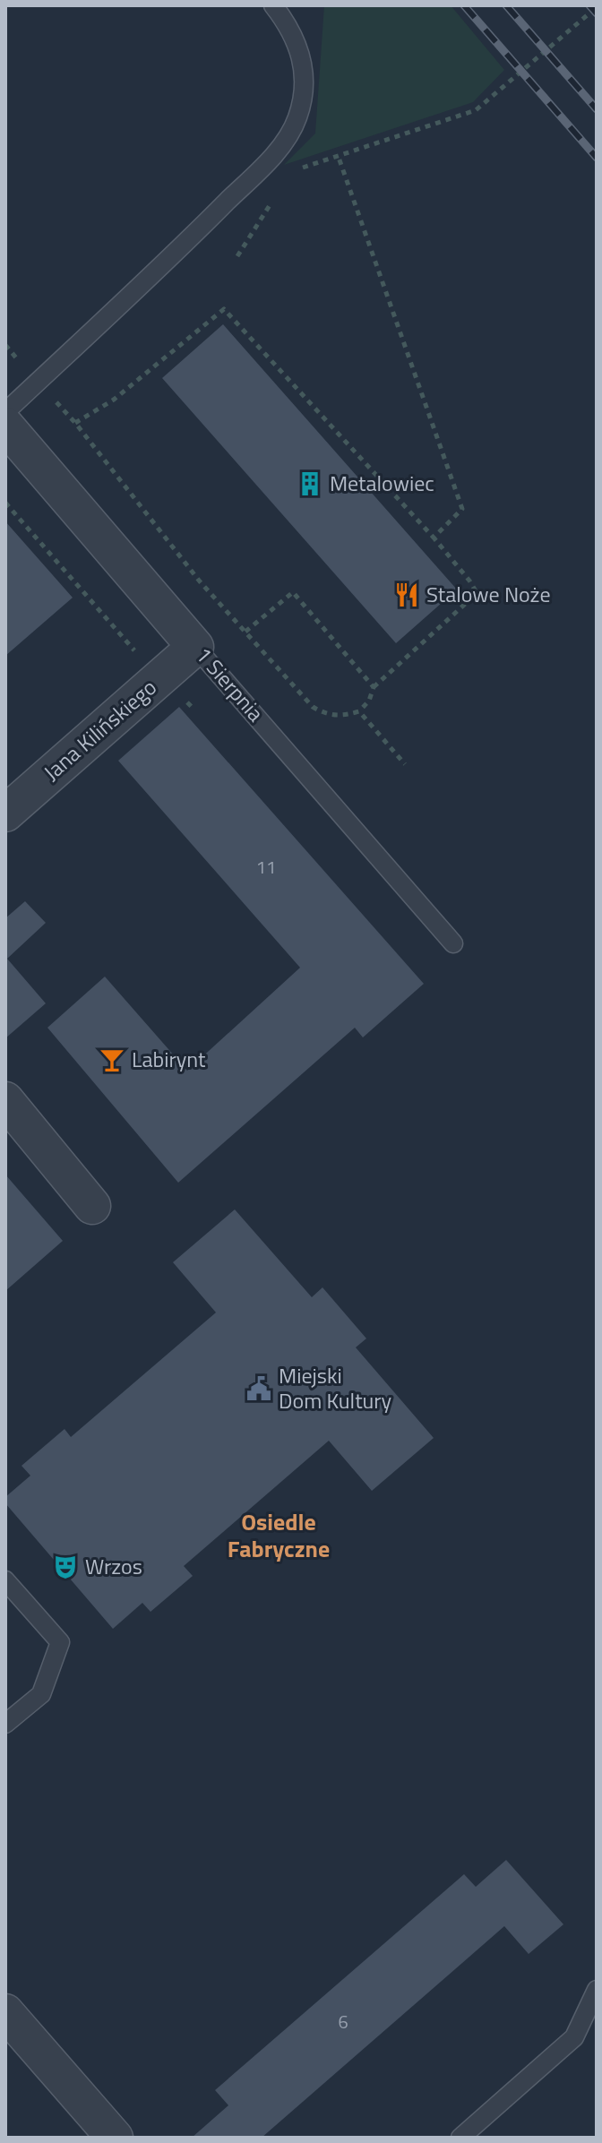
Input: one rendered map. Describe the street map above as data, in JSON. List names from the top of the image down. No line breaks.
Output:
{"streets":{"street":["1 Sierpnia","Jana Kilińskiego"]},"crossings":[["1 Sierpnia","Jana Kilińskiego"]],"districts":["Osiedle Fabryczne"],"places":{"building":["Metalowiec"],"restaurant":["Stalowe Noże"],"bar":["Labirynt"],"public building":["Miejski Dom Kultury"],"theatre":["Wrzos"]},"house_numbers":["11","6"]}
